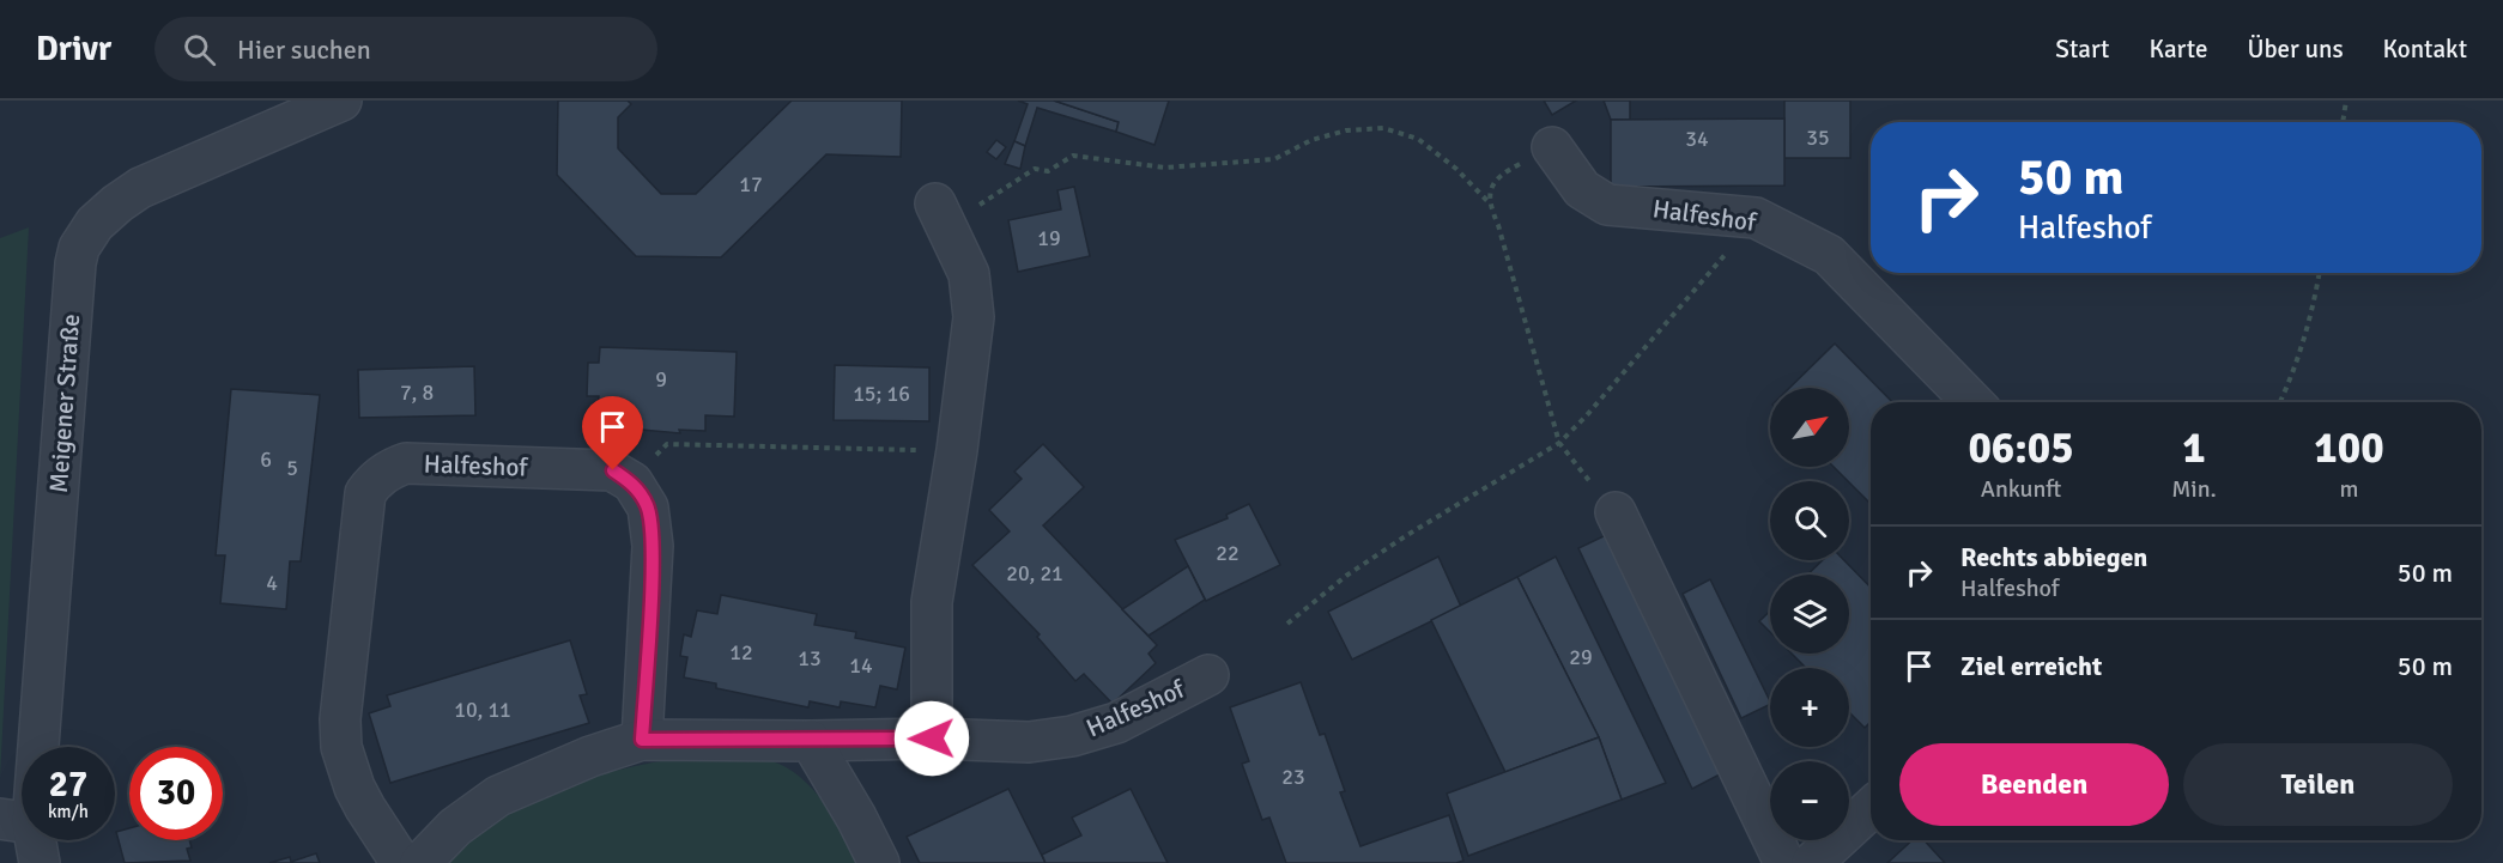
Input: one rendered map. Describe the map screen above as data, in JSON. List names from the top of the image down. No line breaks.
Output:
{"streets":{"street":["Halfeshof","Meigener Straße"]},"house_numbers":["35","34","17","19","9","7, 8","15; 16","6","5","22","20, 21","4","12","29","13","14","10, 11","23"],"north":"top right","page":{"header":"Drivr","search":"Hier suchen","nav":["Start","Karte","Über uns","Kontakt"],"turn":["50 m","Halfeshof"],"map_buttons":["+","−"],"eta":["06:05","Ankunft","1","Min.","100","m"],"list":[{"name":"Rechts abbiegen","note":"Halfeshof","value":"50 m"},{"name":"Ziel erreicht","value":"50 m"}],"buttons":["Beenden","Teilen"],"speed":"27 km/h","limit":"30"}}
